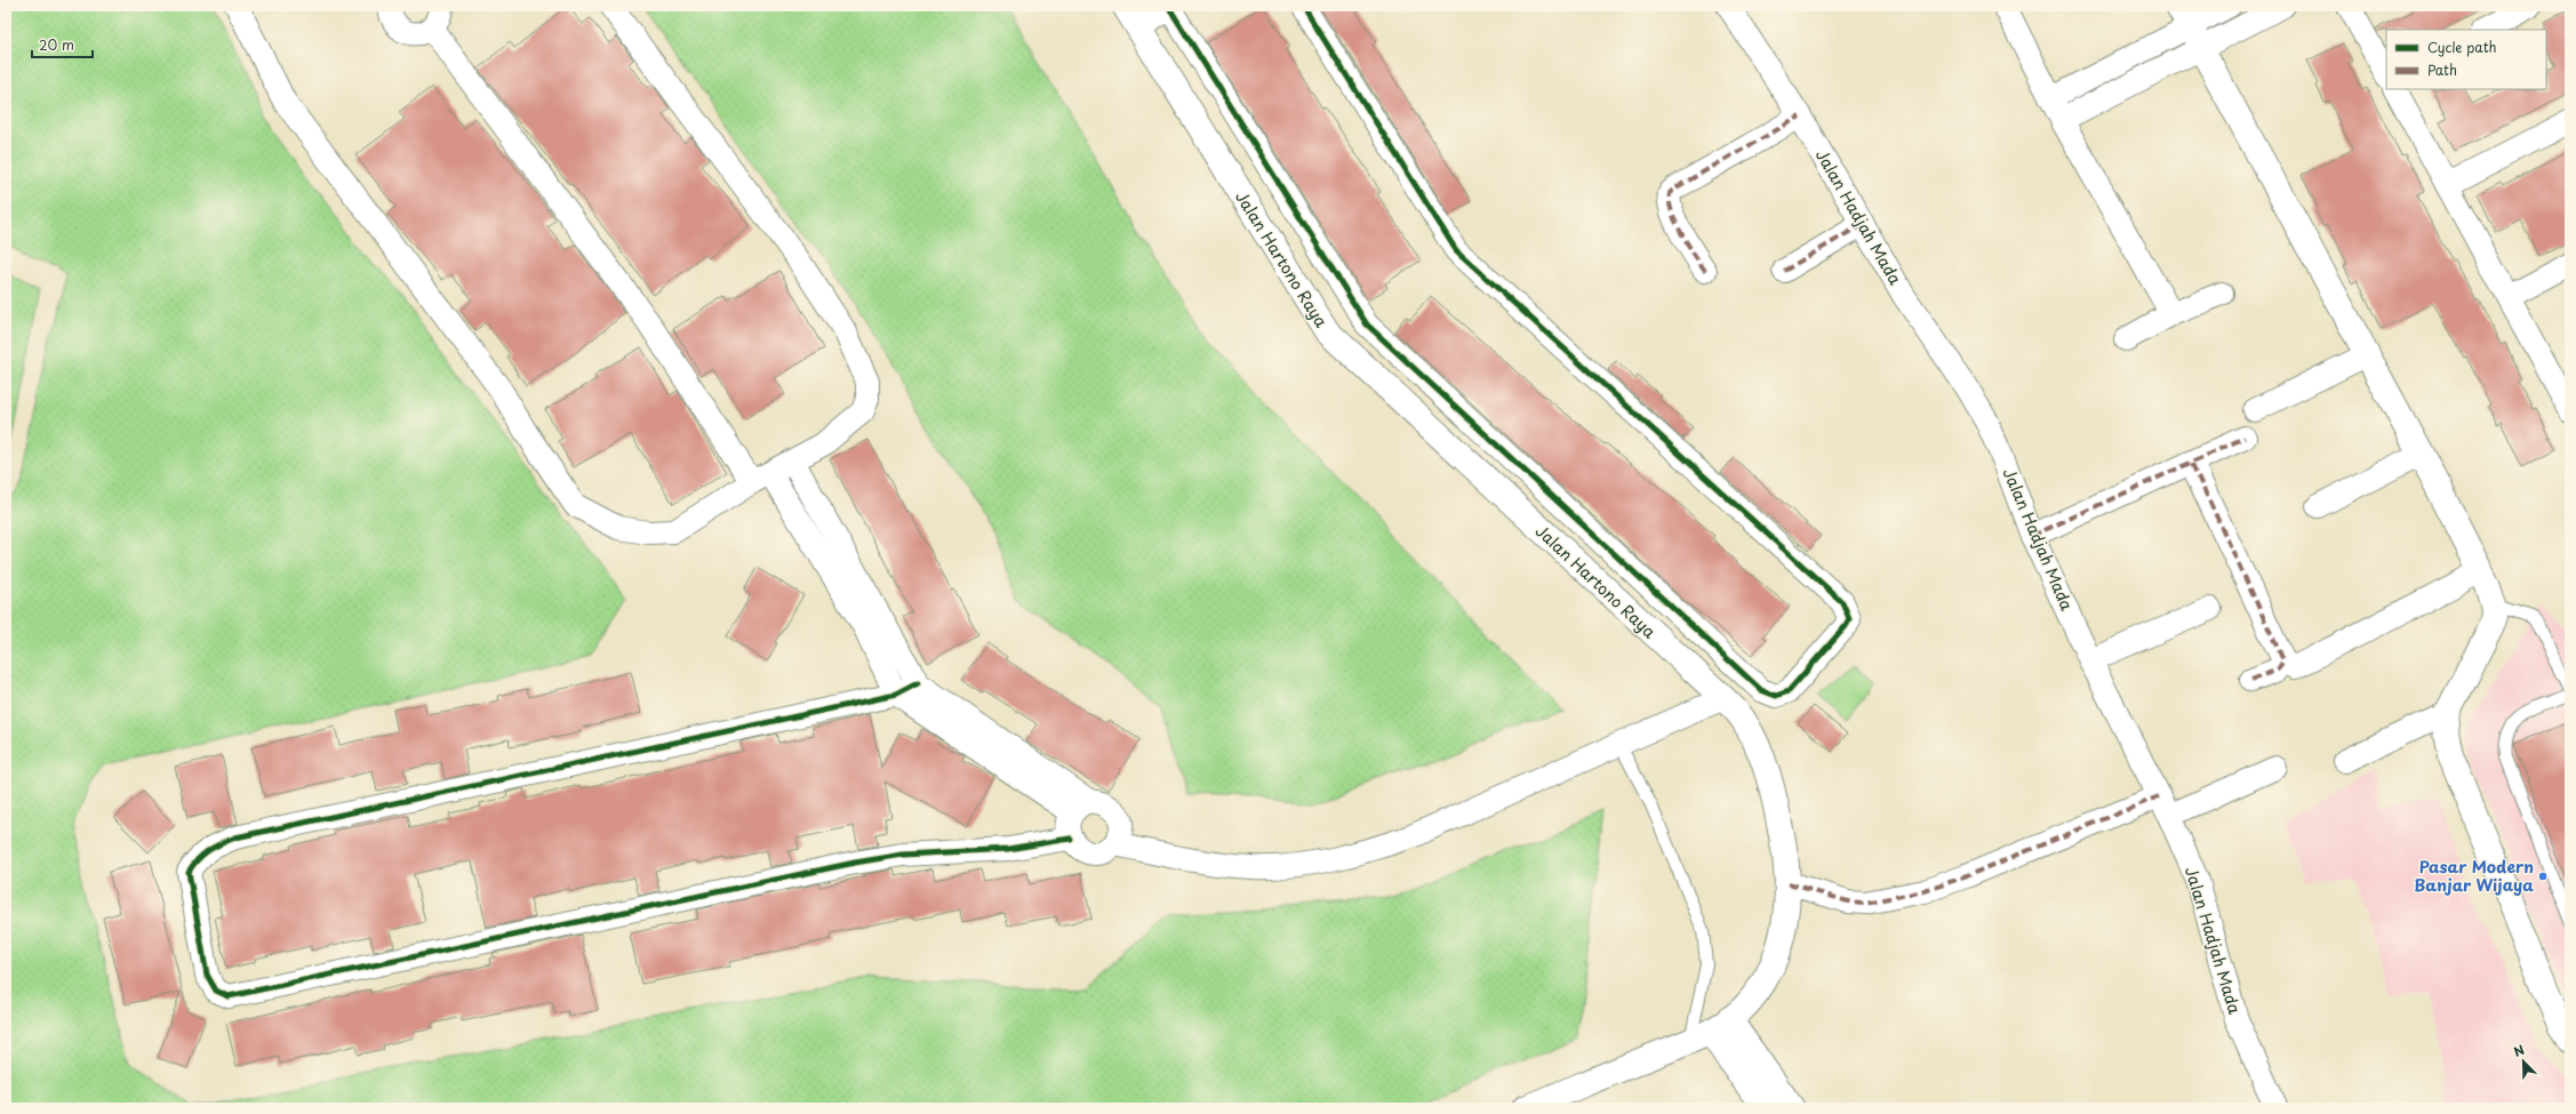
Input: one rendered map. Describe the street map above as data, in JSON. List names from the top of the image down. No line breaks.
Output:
{"streets":{"street":["Jalan Hadjah Mada","Jalan Hartono Raya"]},"places":["Pasar Modern Banjar Wijaya"],"legend":["Cycle path","Path"],"scale_bar":"20 m","north":"top left"}
